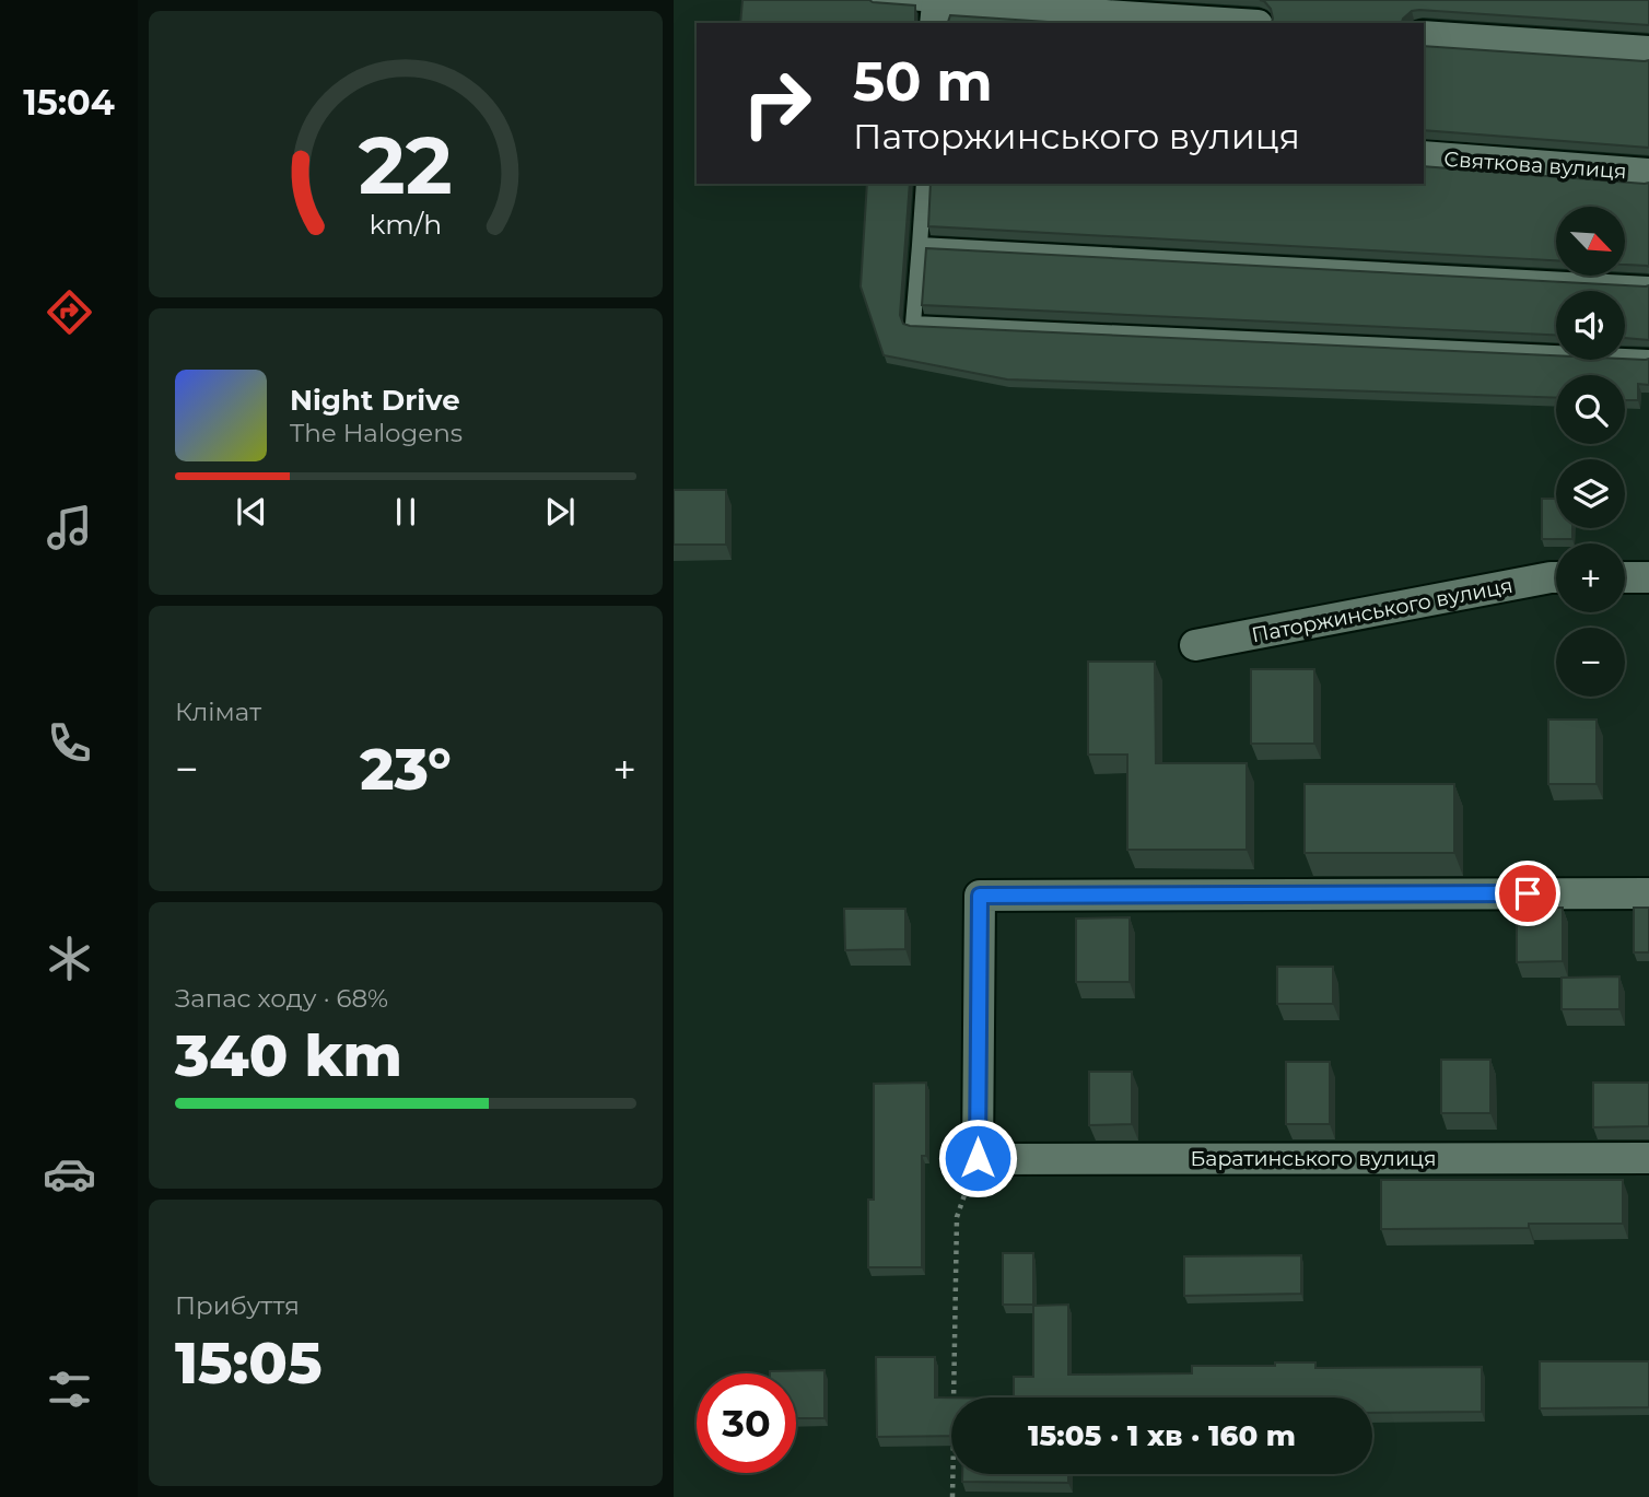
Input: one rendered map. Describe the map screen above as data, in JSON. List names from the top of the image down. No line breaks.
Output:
{"streets":{"street":["Святкова вулиця","Паторжинського вулиця","Баратинського вулиця"]},"north":"bottom right","page":{"tabs":"15:04","turn":["50 m","Паторжинського вулиця"],"map_buttons":["+","−"],"song":["Night Drive","The Halogens"],"tile":["Клімат",["Запас ходу · 68%","340 km"],["Прибуття","15:05"]],"heat":["−","23°","+"],"limit":"30","trip":"15:05 · 1 хв · 160 m","gauge":["22","km/h"]}}
